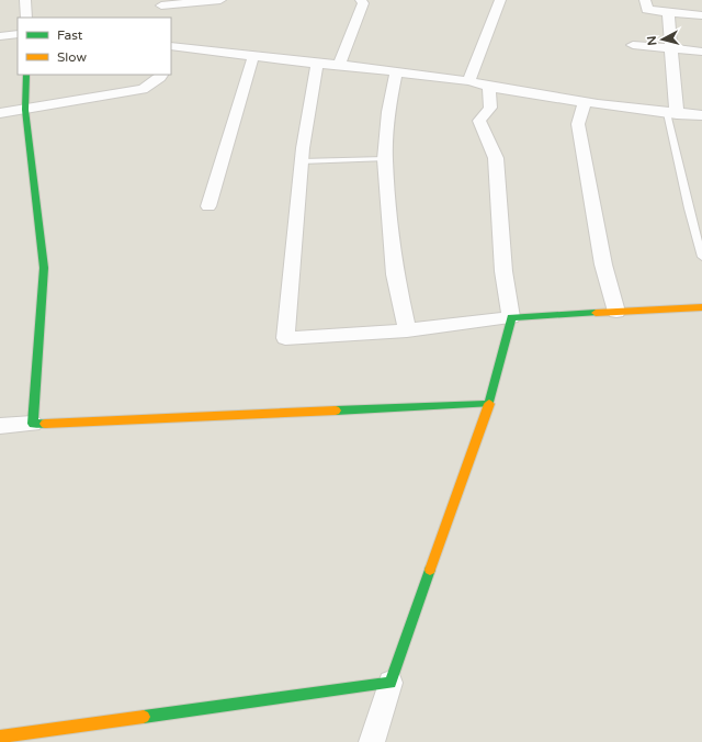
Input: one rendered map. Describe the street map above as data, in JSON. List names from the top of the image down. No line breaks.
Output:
{"legend":["Fast","Slow"],"north":"left"}
